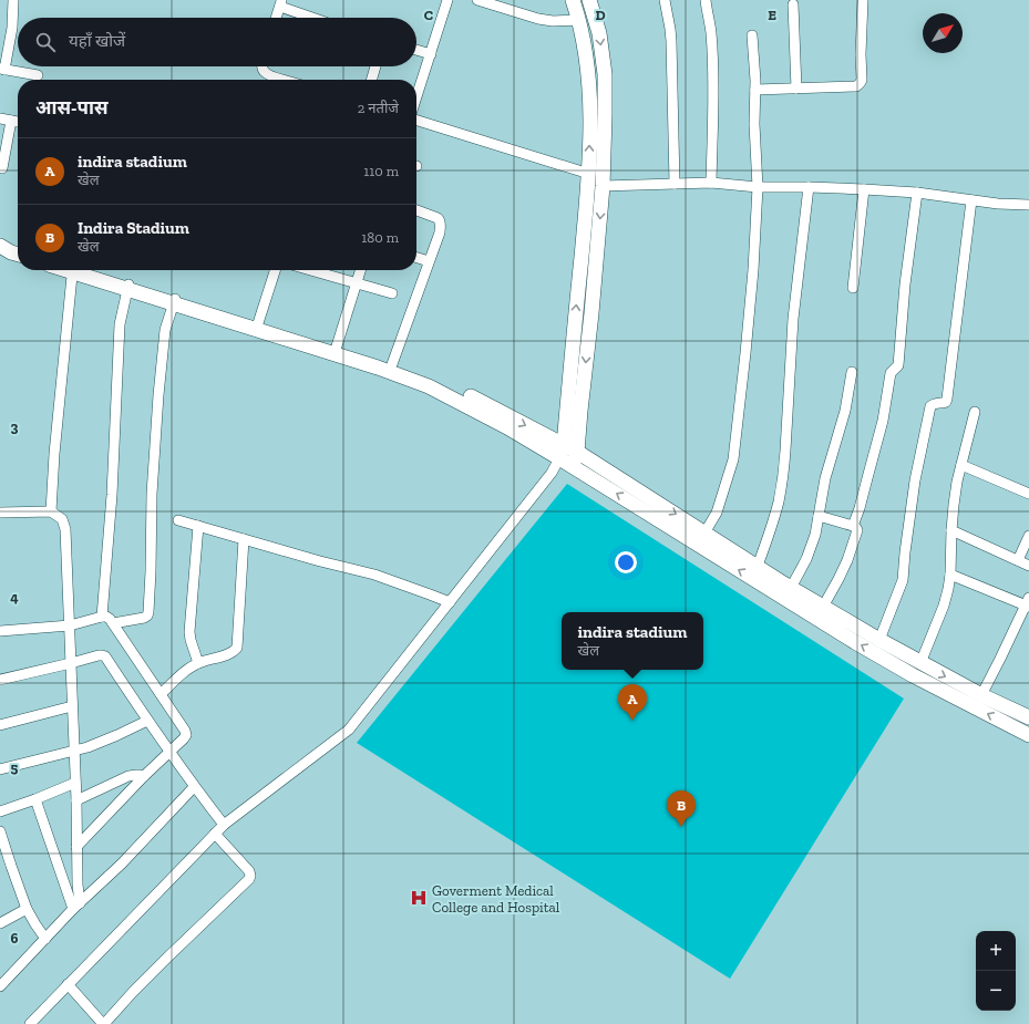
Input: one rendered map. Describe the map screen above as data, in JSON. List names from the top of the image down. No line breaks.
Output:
{"places":{"hospital":["Goverment Medical College and Hospital"]},"north":"top right","page":{"search":"यहाँ खोजें","heading":["आस-पास","2 नतीजे"],"list":[{"mark":"A","name":"indira stadium","note":"खेल","value":"110 m"},{"mark":"B","name":"Indira Stadium","note":"खेल","value":"180 m"}],"popup":["indira stadium","खेल"],"pins":["A","B"],"map_buttons":["+","−"]},"grid":{"columns":["C","D","E"],"rows":["3","4","5","6"]}}
